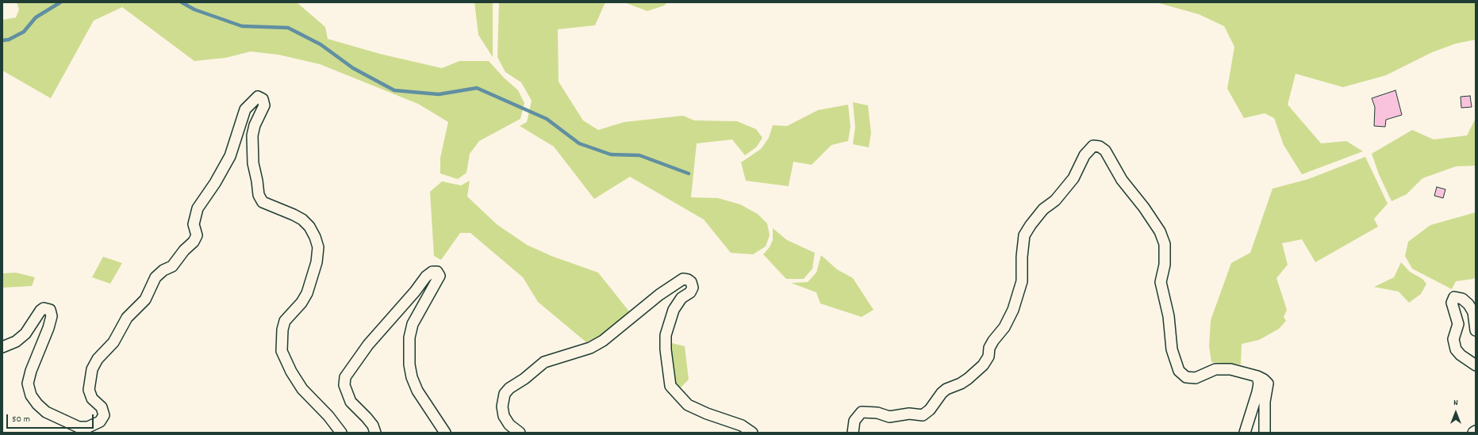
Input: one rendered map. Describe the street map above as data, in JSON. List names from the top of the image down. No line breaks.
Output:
{"scale_bar":"50 m","north":"top"}
